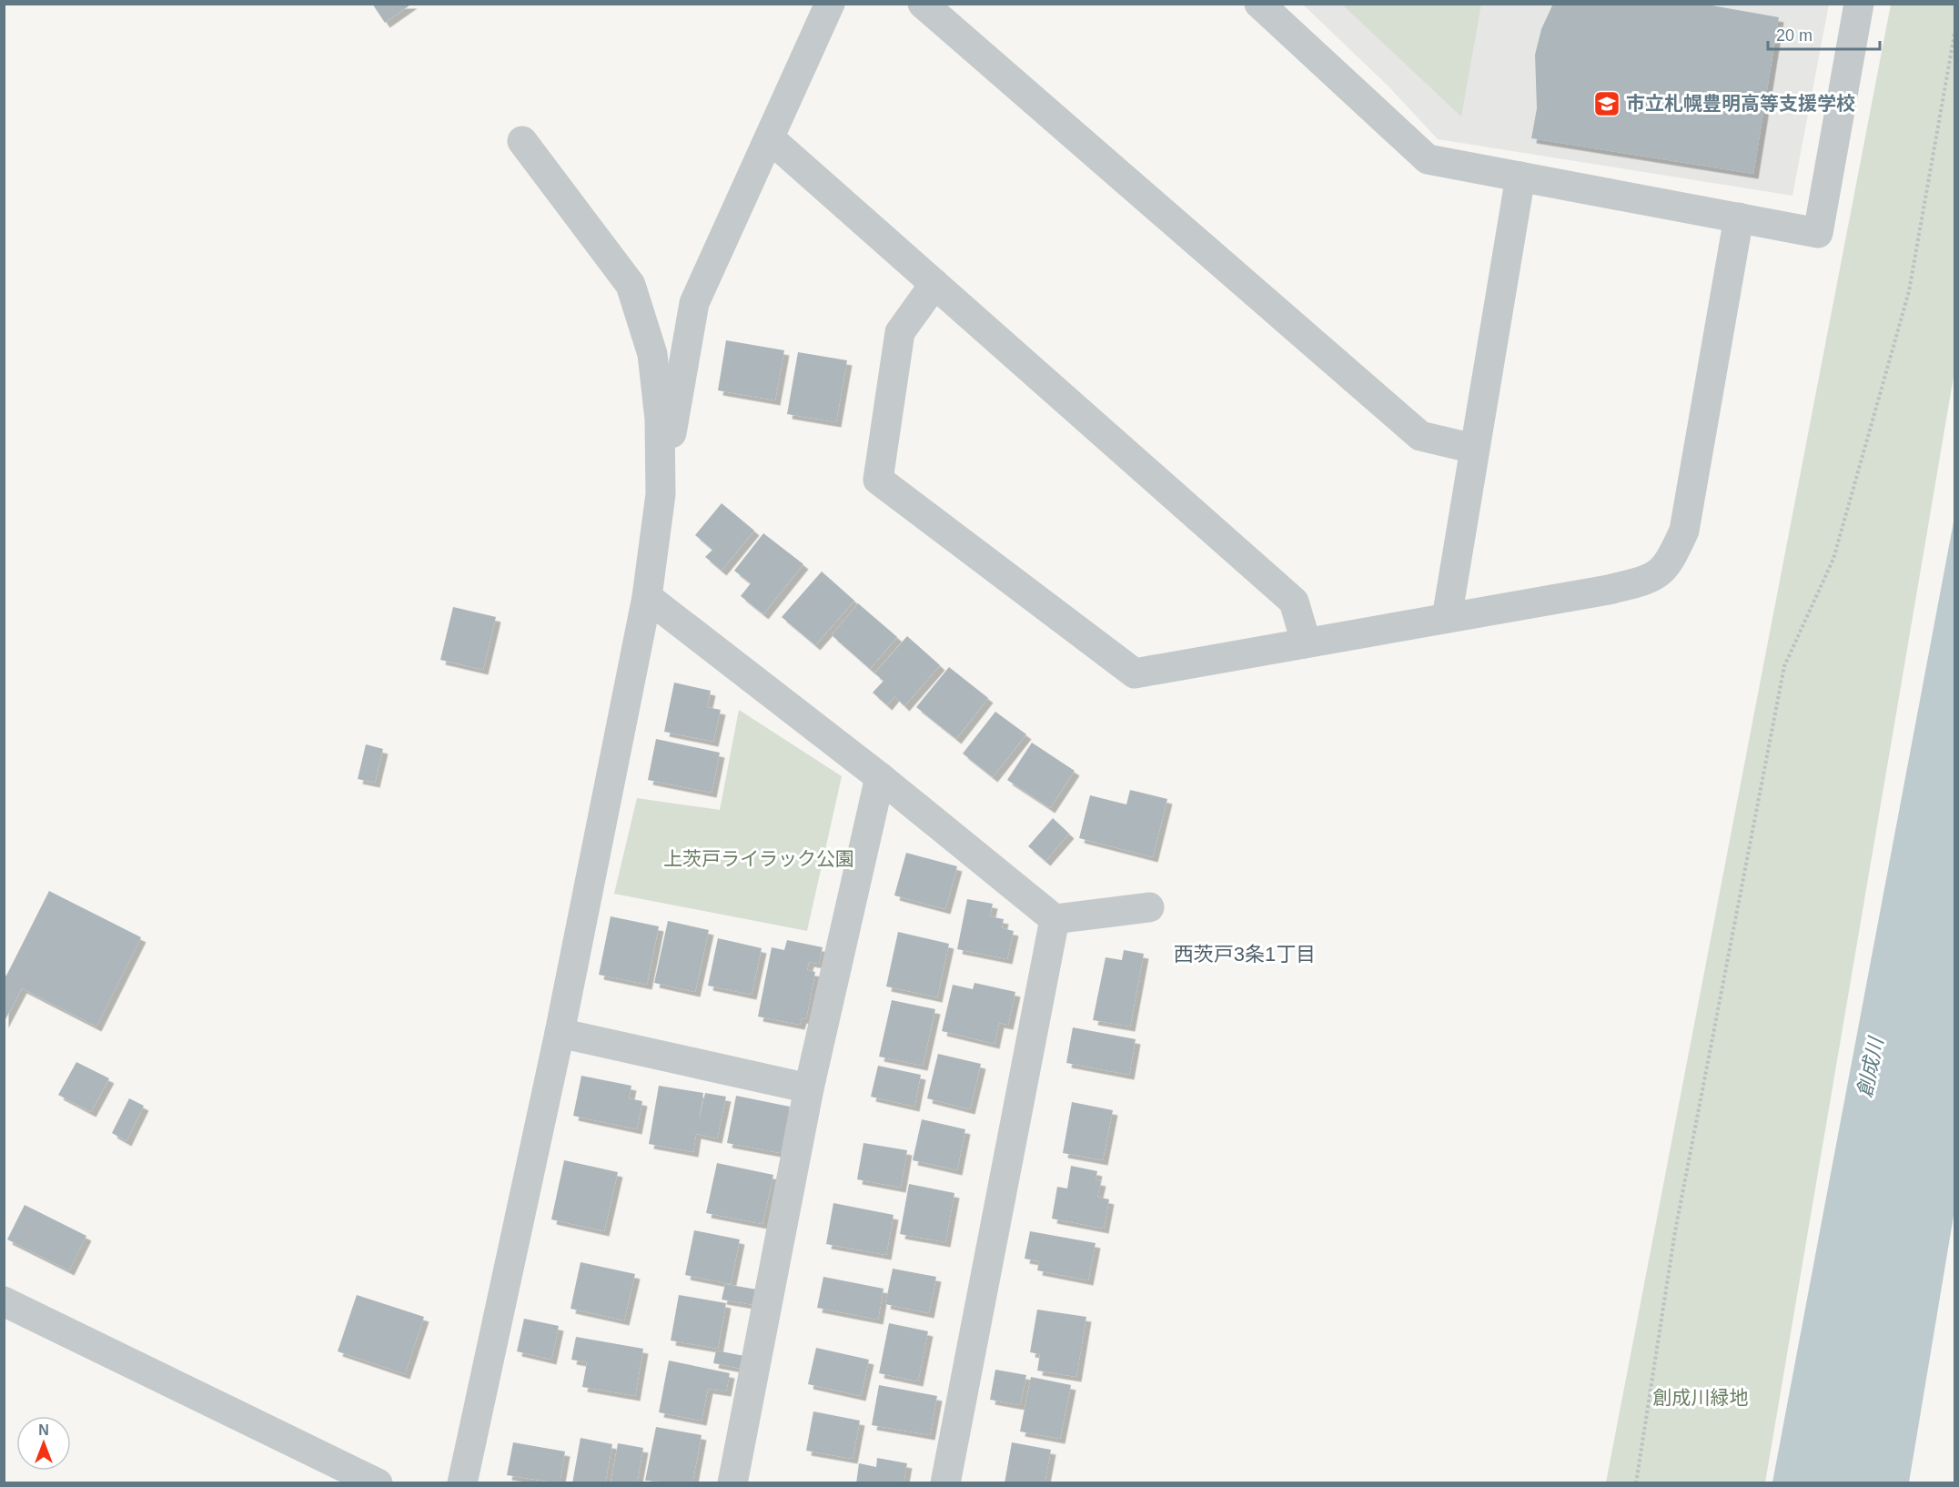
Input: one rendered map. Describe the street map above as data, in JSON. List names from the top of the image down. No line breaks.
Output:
{"districts":["西茨戸3条1丁目"],"water":["創成川"],"parks":["上茨戸ライラック公園","創成川緑地"],"places":{"school or university":["市立札幌豊明高等支援学校"]},"scale_bar":"20 m","north":"top"}
